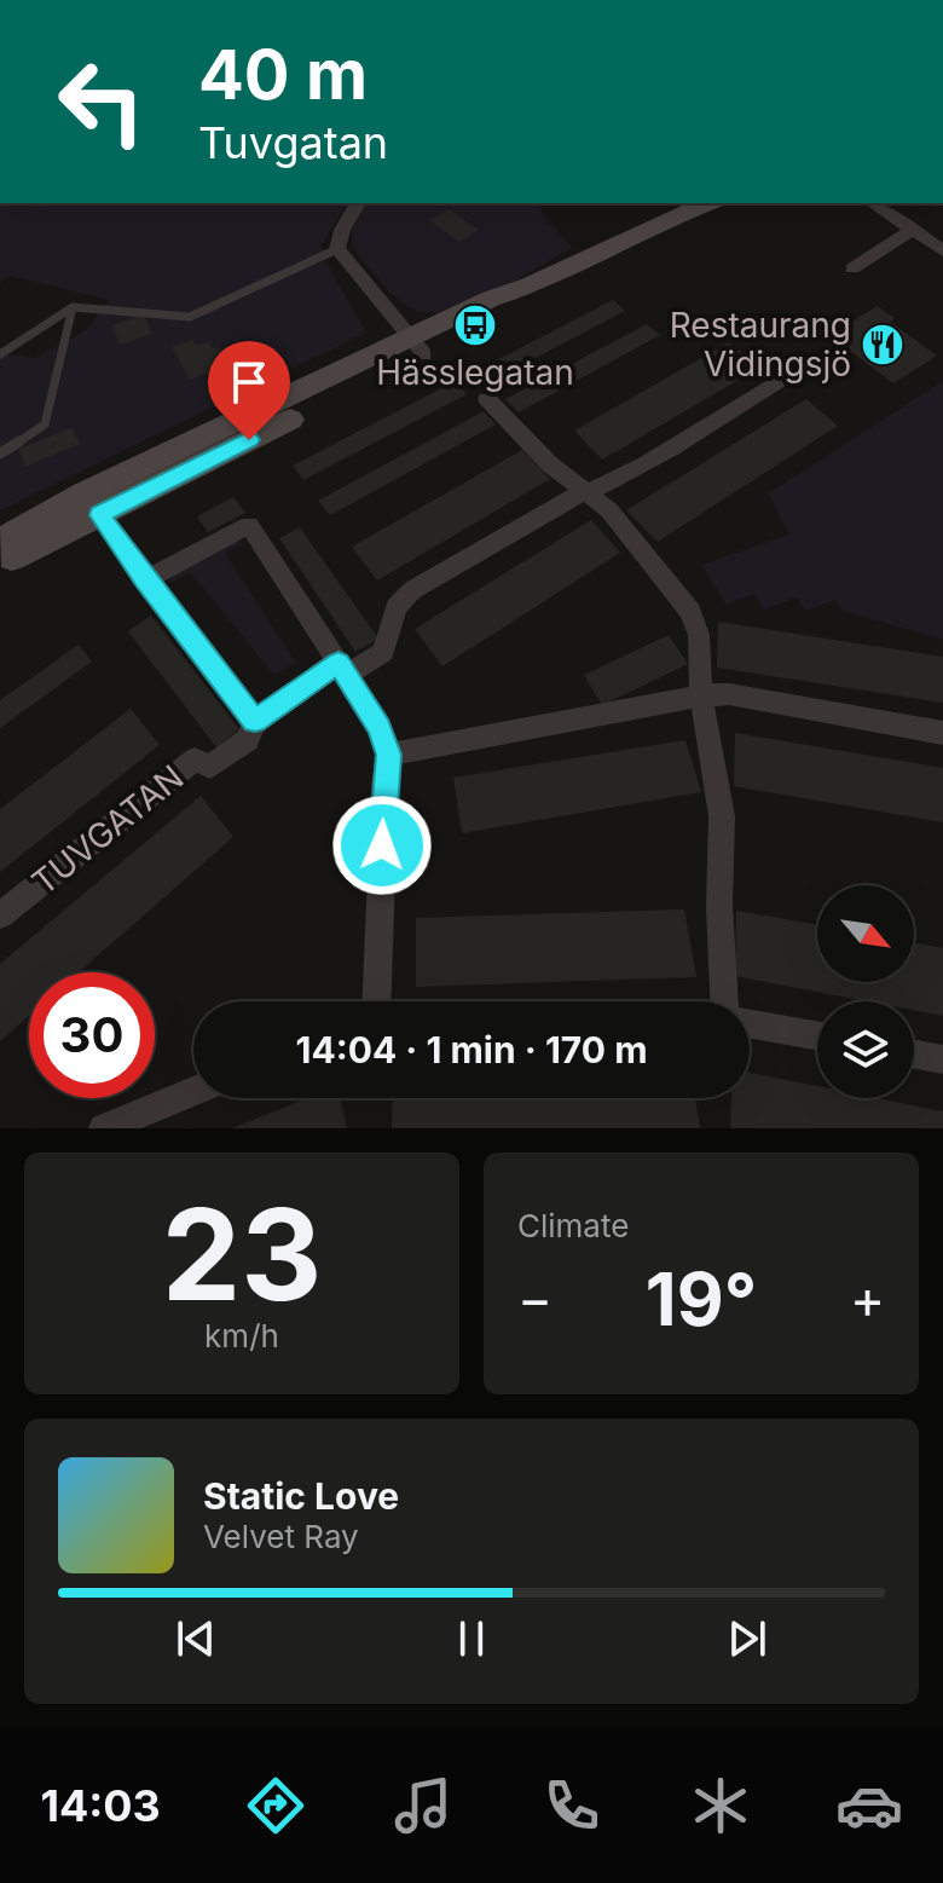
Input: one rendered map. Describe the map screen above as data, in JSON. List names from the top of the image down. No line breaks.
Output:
{"streets":{"street":["TUVGATAN"]},"places":{"bus stop":["Hässlegatan"],"restaurant":["Restaurang Vidingsjö"]},"north":"bottom right","page":{"turn":["40 m","Tuvgatan"],"limit":"30","trip":"14:04 · 1 min · 170 m","tile":[["23","km/h"],"Climate"],"heat":["−","19°","+"],"song":["Static Love","Velvet Ray"],"tabs":"14:03"}}
